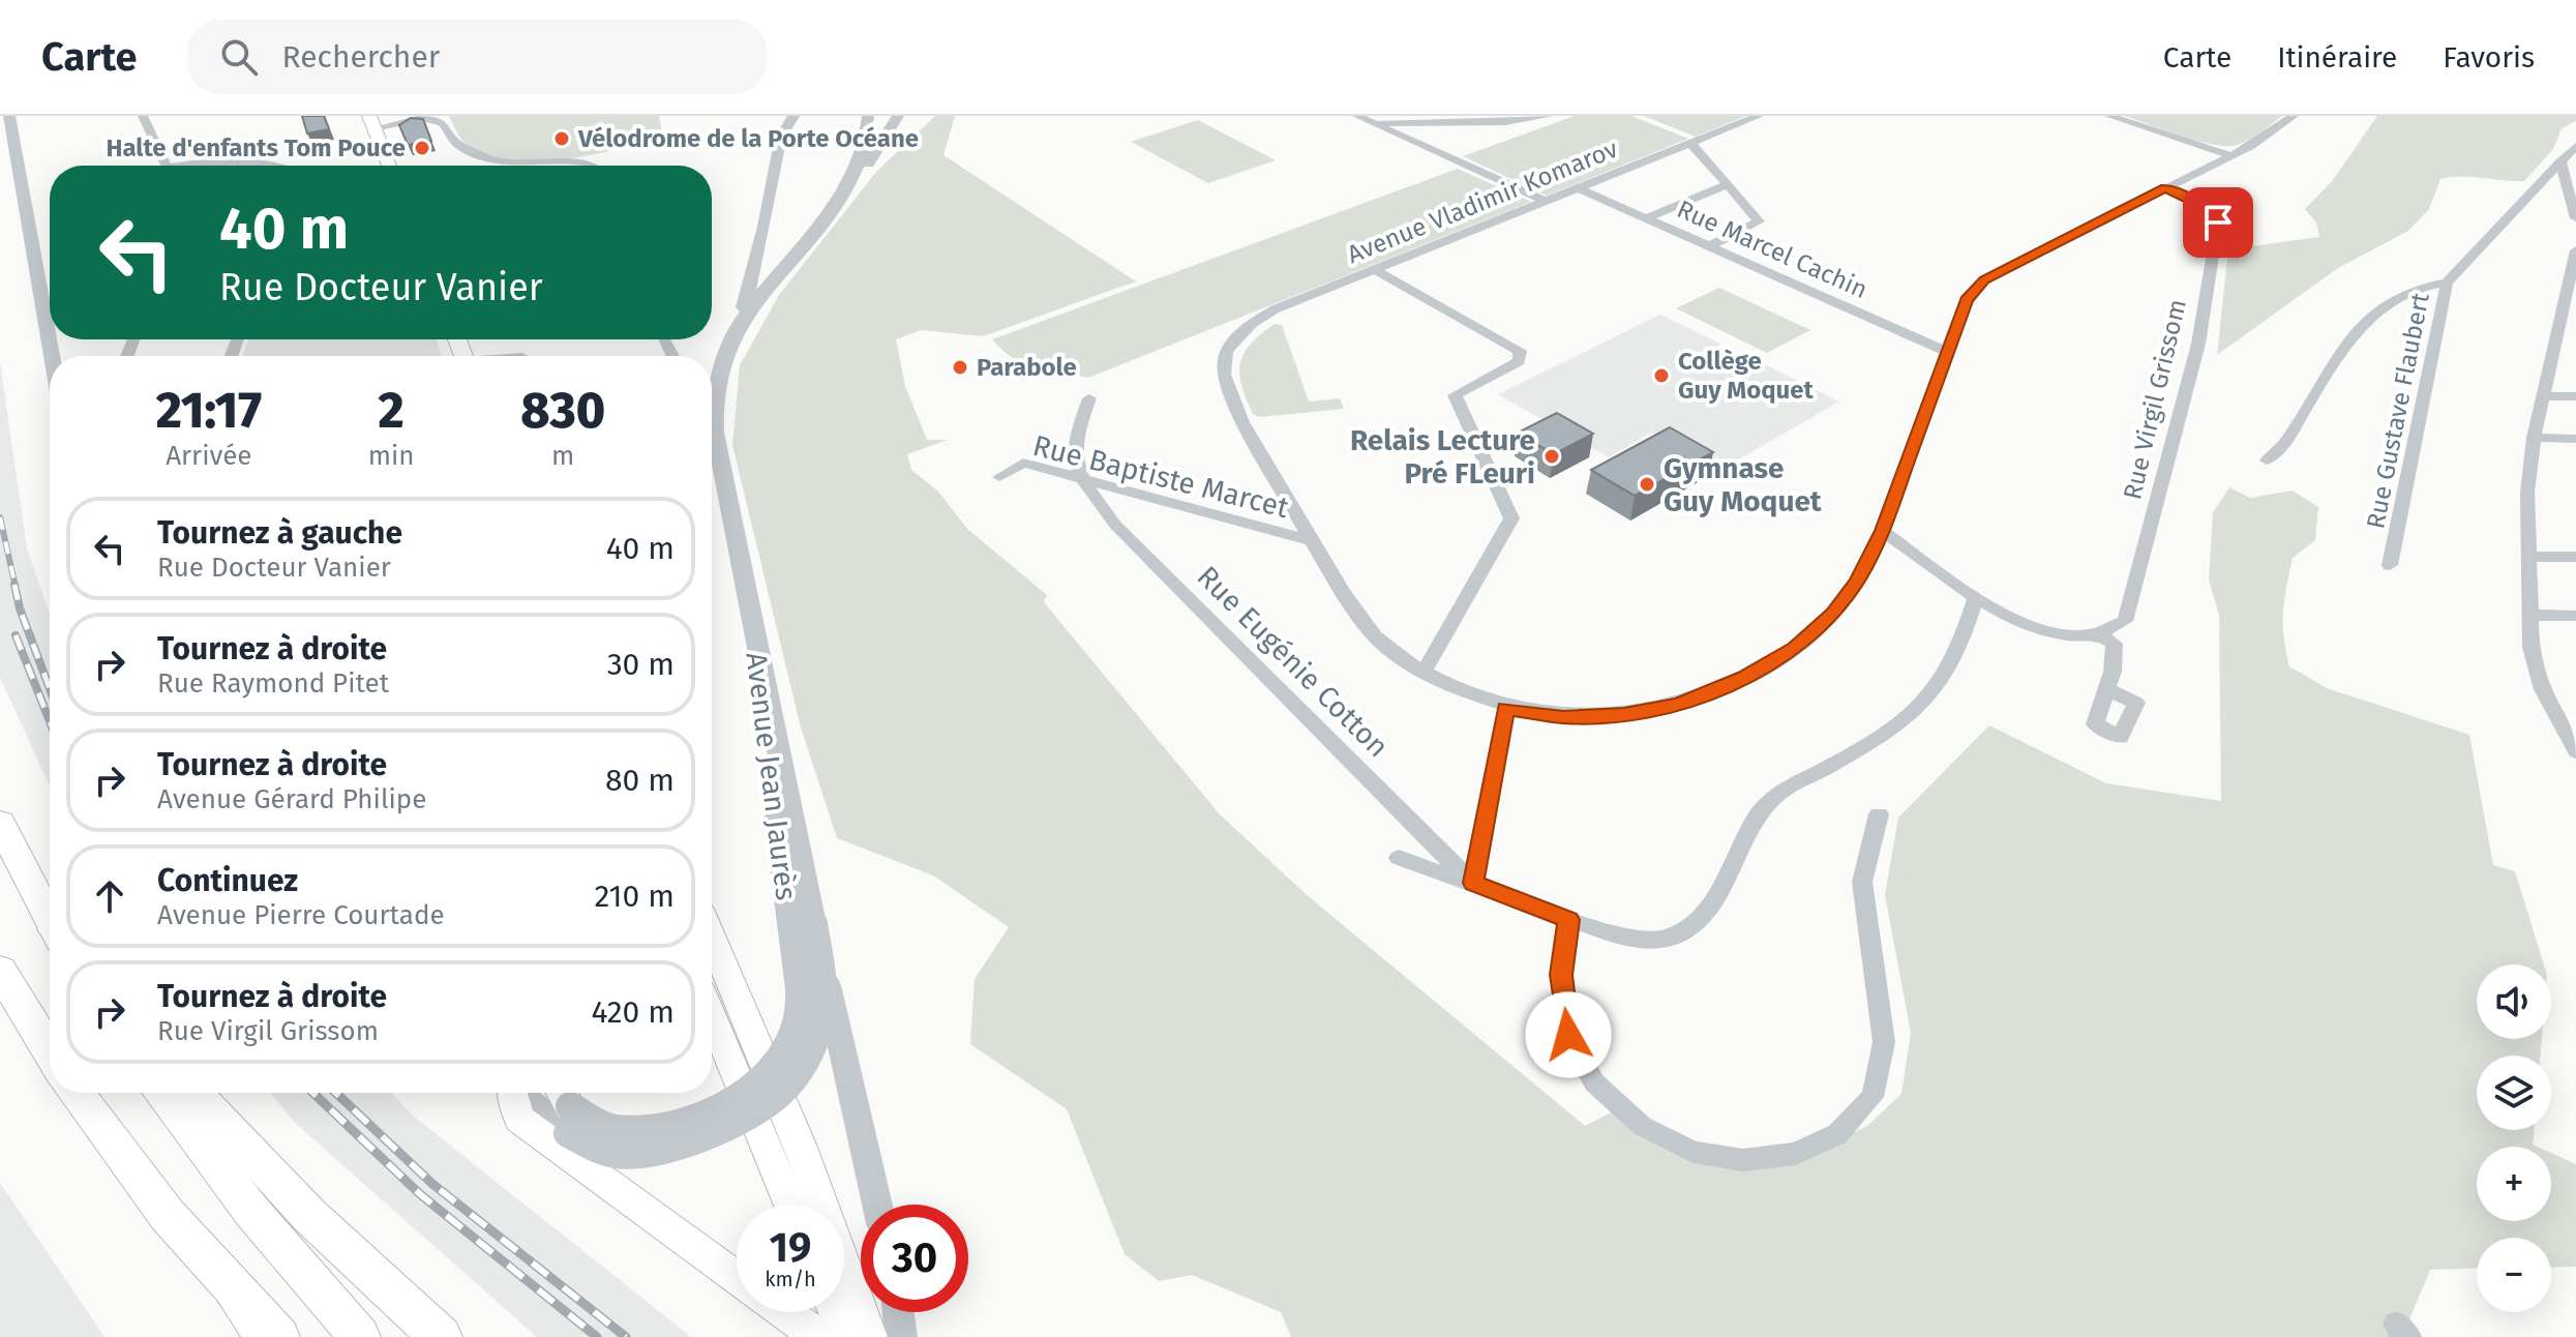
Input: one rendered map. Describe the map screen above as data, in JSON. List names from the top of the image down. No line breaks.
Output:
{"streets":{"street":["Avenue Vladimir Komarov","Rue Marcel Cachin","Rue Virgil Grissom","Rue Gustave Flaubert","Rue Baptiste Marcet","Rue Eugénie Cotton","Avenue Jean Jaurès"]},"crossings":[["Avenue Vladimir Komarov","Rue Marcel Cachin"],["Avenue Vladimir Komarov","Rue Baptiste Marcet"],["Rue Baptiste Marcet","Rue Eugénie Cotton"]],"places":["Vélodrome de la Porte Océane","Halte d'enfants Tom Pouce","Parabole","Collège Guy Moquet","Relais Lecture Pré FLeuri","Gymnase Guy Moquet"],"page":{"header":"Carte","search":"Rechercher","nav":["Carte","Itinéraire","Favoris"],"turn":["40 m","Rue Docteur Vanier"],"eta":["21:17","Arrivée","2","min","830","m"],"list":[{"name":"Tournez à gauche","note":"Rue Docteur Vanier","value":"40 m"},{"name":"Tournez à droite","note":"Rue Raymond Pitet","value":"30 m"},{"name":"Tournez à droite","note":"Avenue Gérard Philipe","value":"80 m"},{"name":"Continuez","note":"Avenue Pierre Courtade","value":"210 m"},{"name":"Tournez à droite","note":"Rue Virgil Grissom","value":"420 m"}],"map_buttons":["+","−"],"speed":"19 km/h","limit":"30"}}
